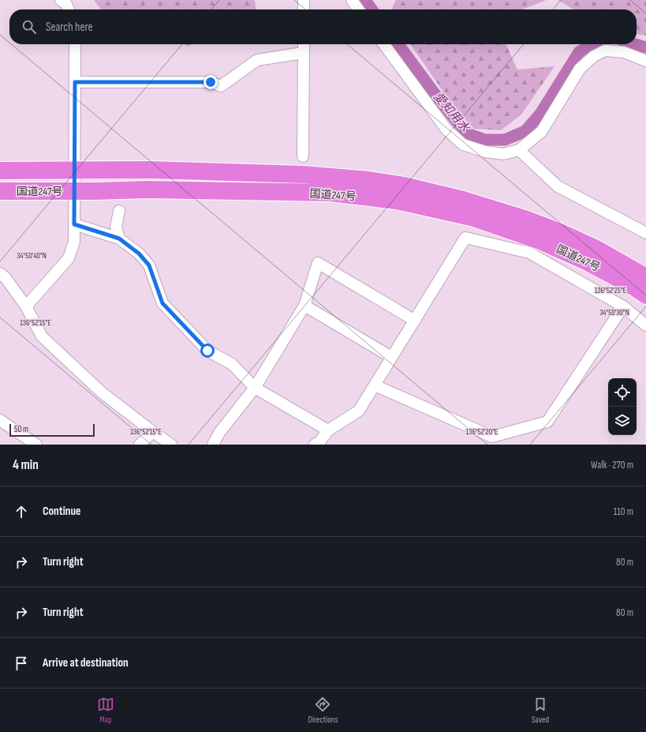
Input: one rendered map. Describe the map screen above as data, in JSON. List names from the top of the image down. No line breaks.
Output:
{"streets":{"highway":["国道247号"]},"water":["愛知用水"],"scale_bar":"50 m","page":{"search":"Search here","scale":"50 m","heading":["4 min","Walk · 270 m"],"list":[["Continue","110 m"],["Turn right","80 m"],["Turn right","80 m"],"Arrive at destination"],"nav":["Map","Directions","Saved"]},"coordinates":["34°50'40\"N","136°52'25\"E","34°50'30\"N","136°52'15\"E","136°52'20\"E"]}
